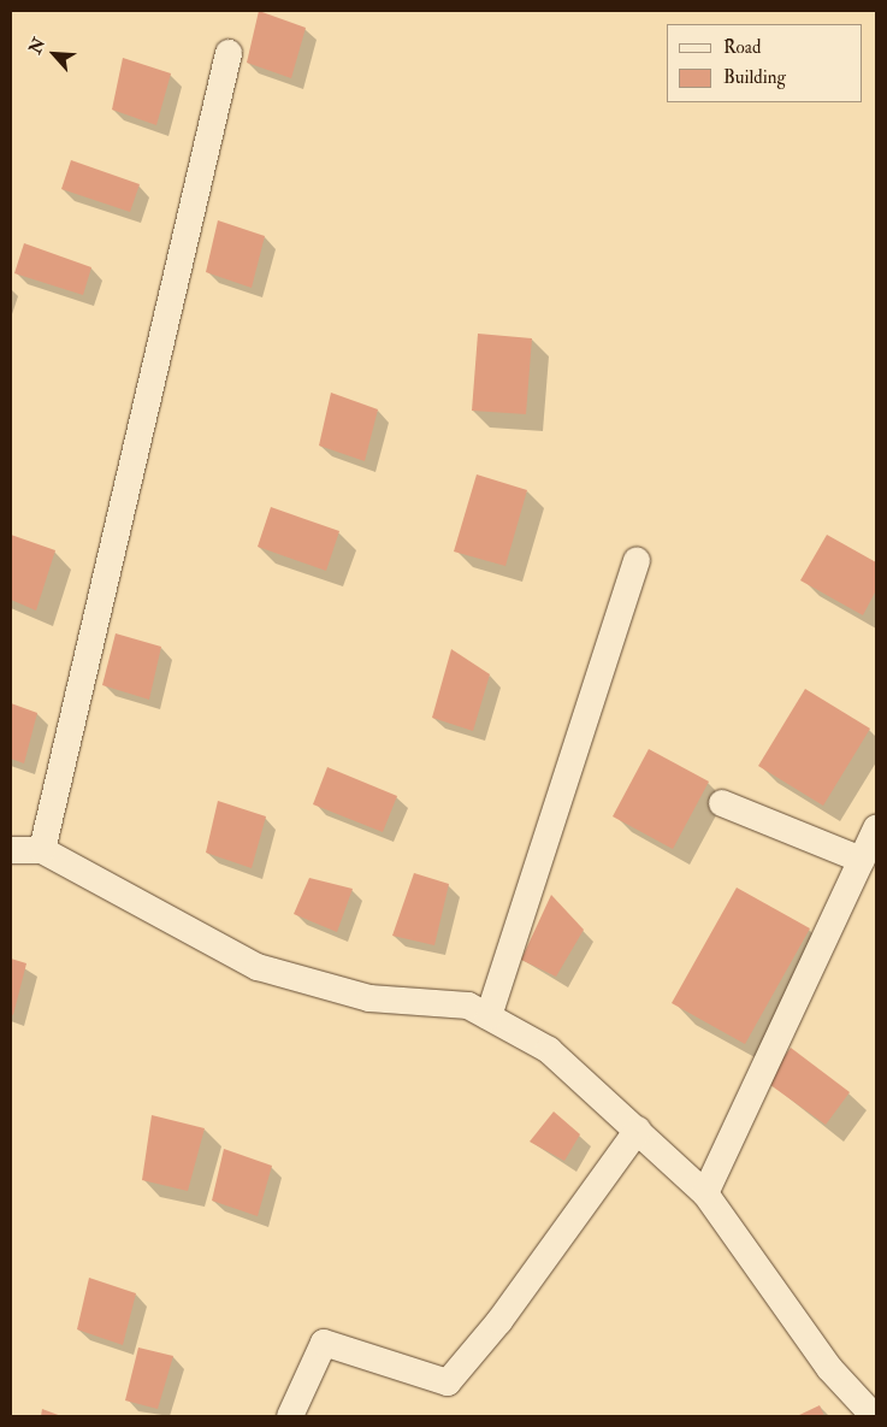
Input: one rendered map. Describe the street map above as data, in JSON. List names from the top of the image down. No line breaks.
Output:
{"legend":["Road","Building"],"north":"top left"}
